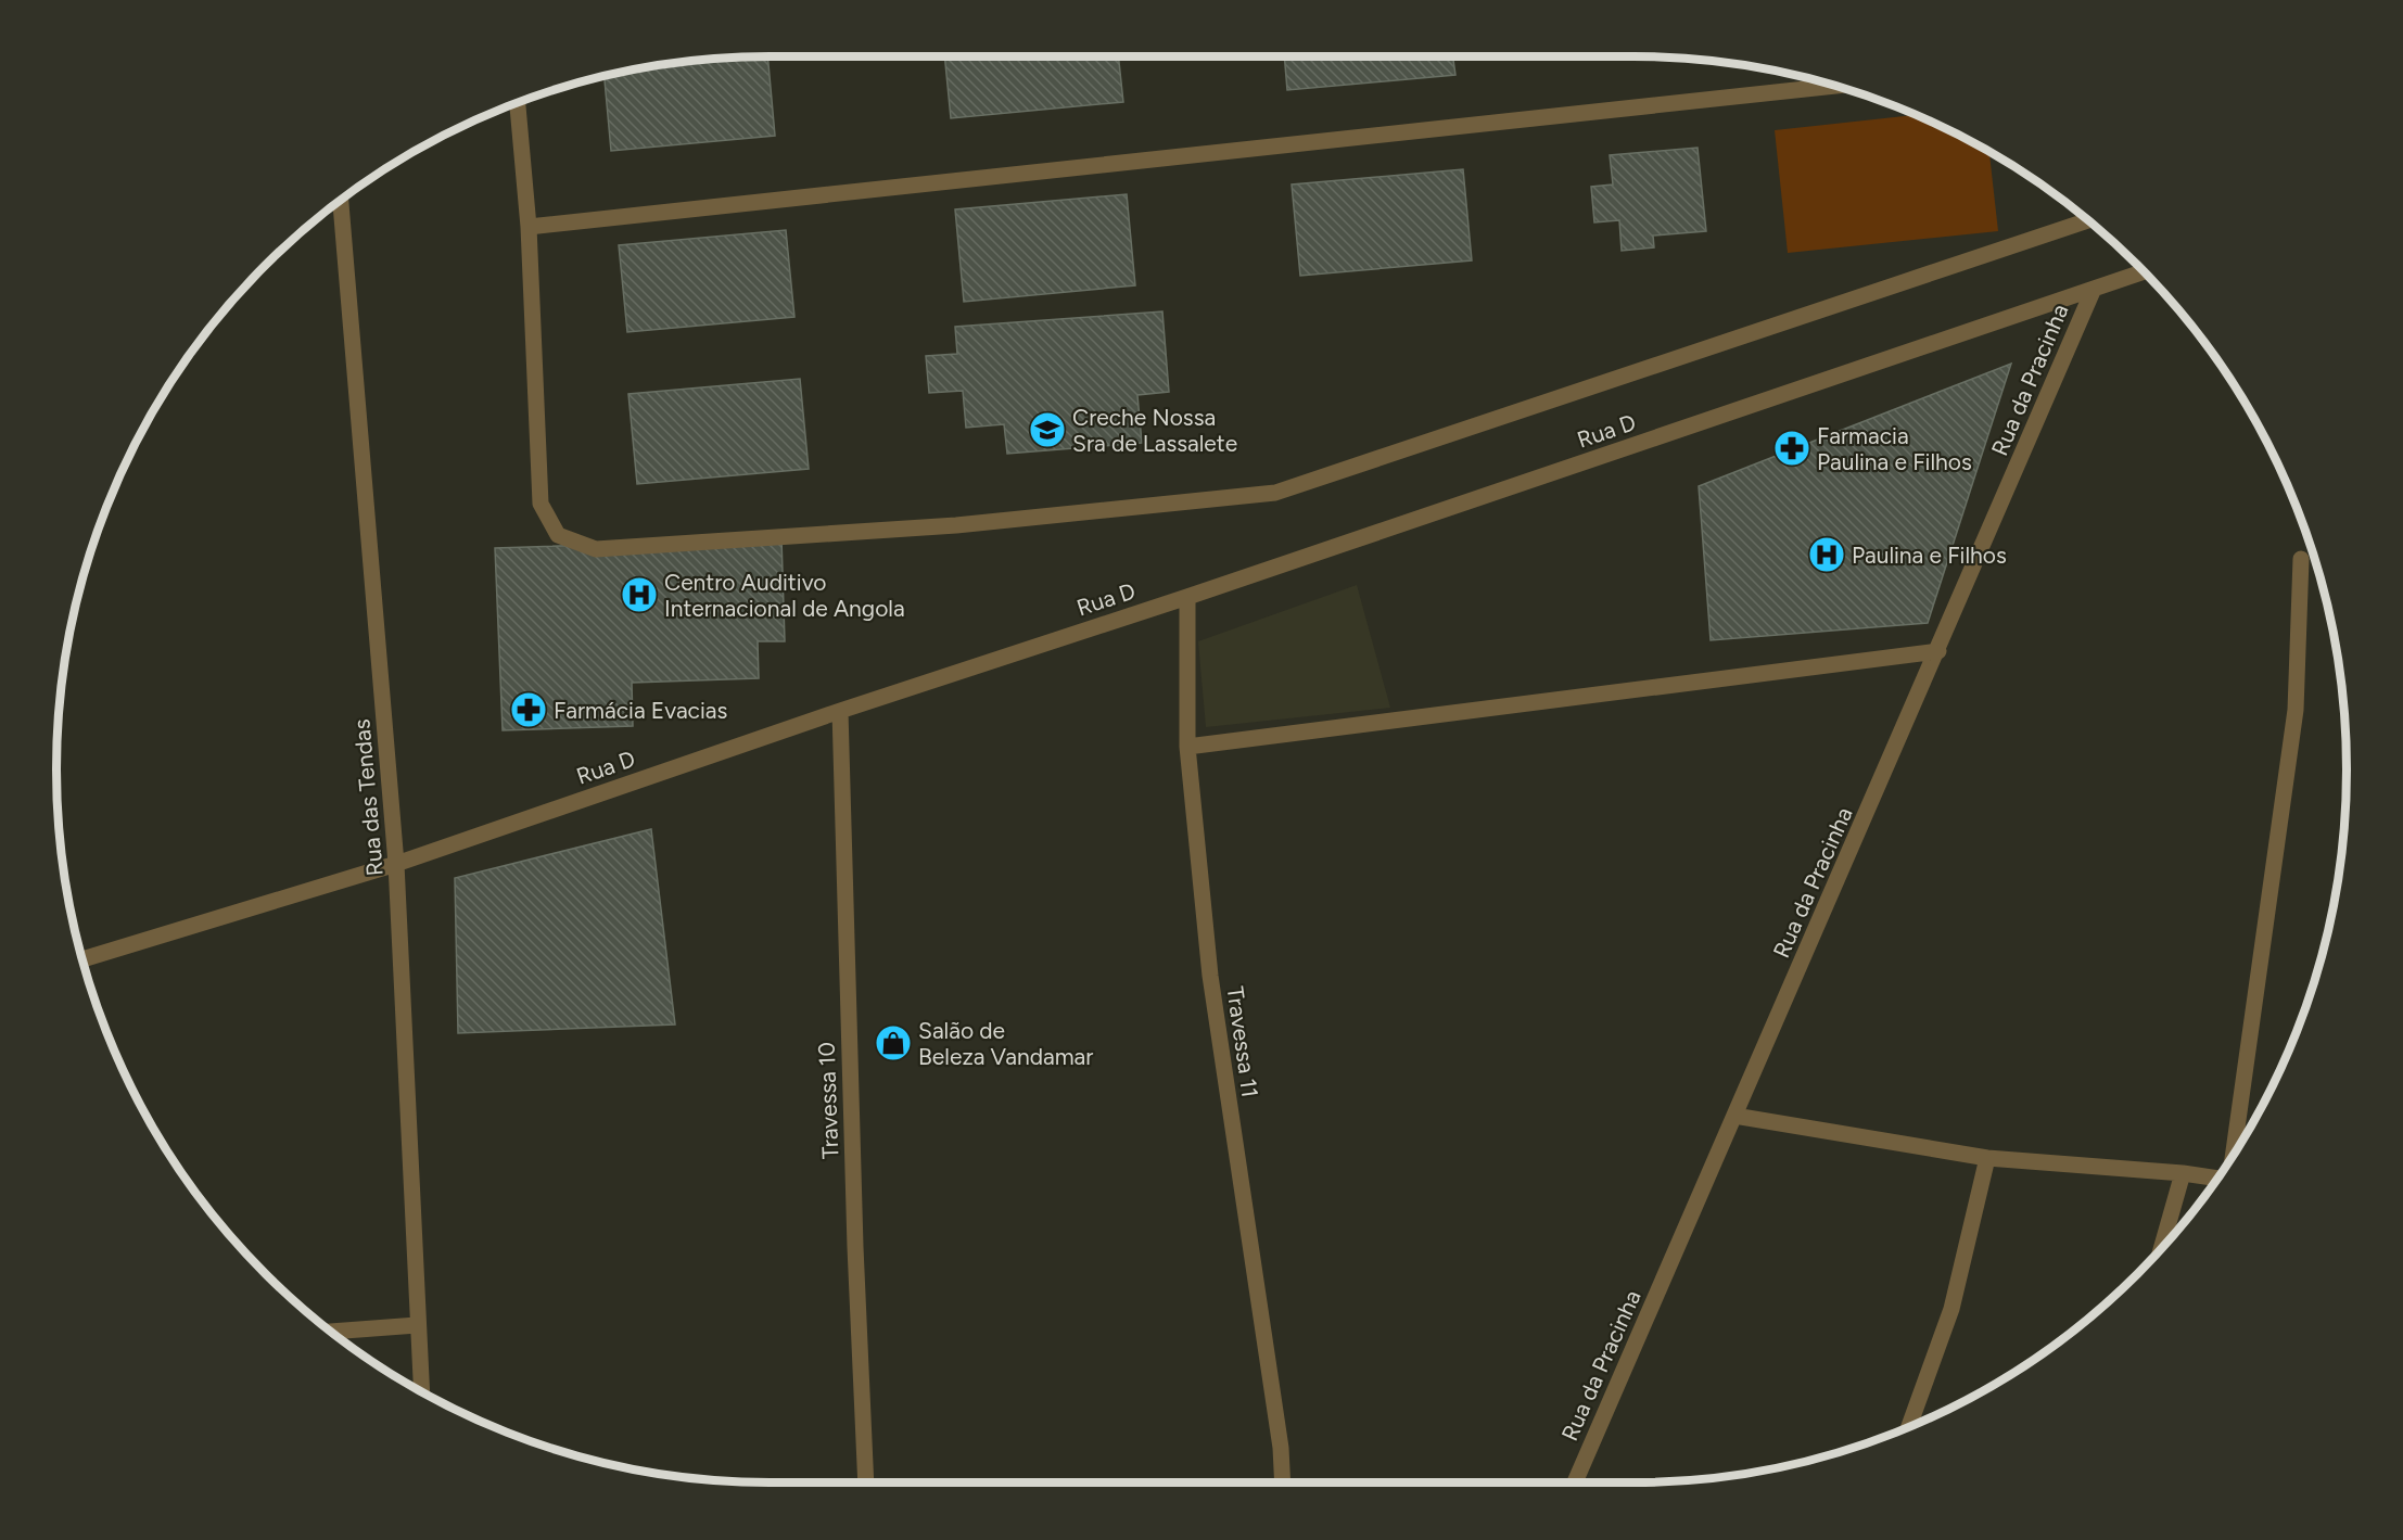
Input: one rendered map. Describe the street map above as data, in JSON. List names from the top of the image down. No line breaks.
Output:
{"streets":{"street":["Rua da Pracinha","Rua D","Rua das Tendas","Travessa 11","Travessa 10"]},"crossings":[["Rua da Pracinha","Rua D"],["Rua D","Rua das Tendas"],["Rua D","Travessa 11"],["Rua D","Travessa 10"]],"places":{"school or university":["Creche Nossa Sra de Lassalete"],"pharmacy":["Farmacia Paulina e Filhos","Farmácia Evacias"],"hospital":["Paulina e Filhos","Centro Auditivo Internacional de Angola"],"shop":["Salão de Beleza Vandamar"]}}
